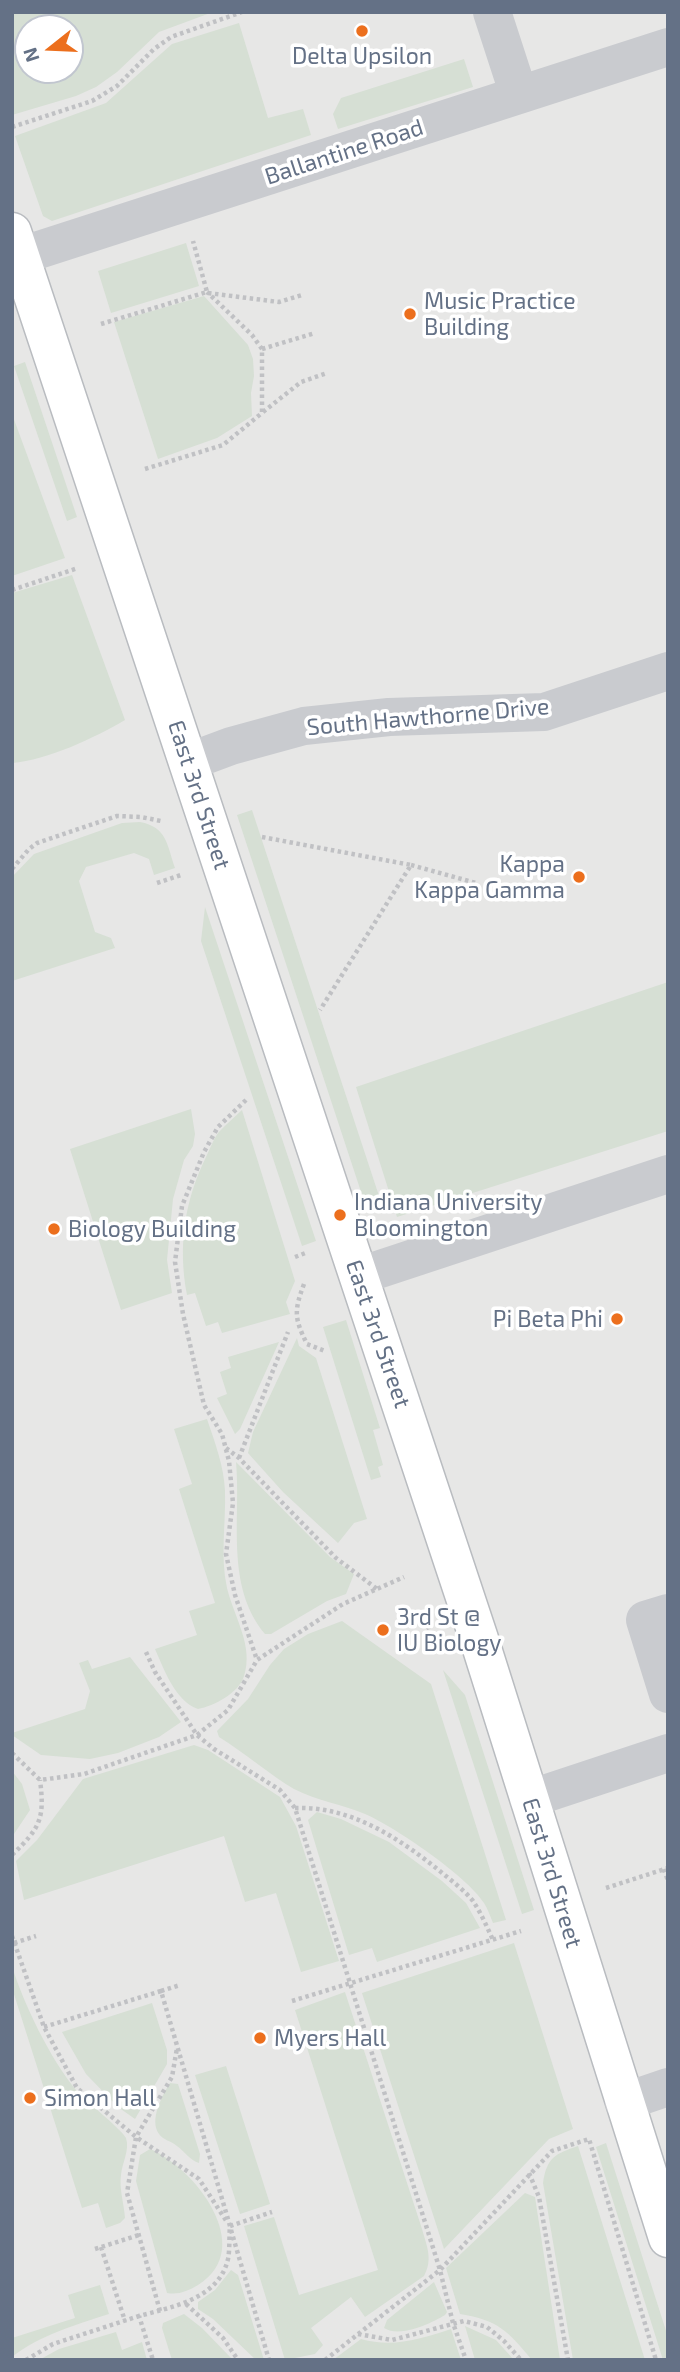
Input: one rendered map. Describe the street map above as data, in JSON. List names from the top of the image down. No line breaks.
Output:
{"streets":{"main road":["East 3rd Street"],"street":["Ballantine Road","South Hawthorne Drive"]},"crossings":[["Ballantine Road","East 3rd Street"],["South Hawthorne Drive","East 3rd Street"]],"places":["Delta Upsilon","Music Practice Building","Kappa Kappa Gamma","Indiana University Bloomington","Biology Building","Pi Beta Phi","3rd St @ IU Biology","Myers Hall","Simon Hall"],"north":"left"}
